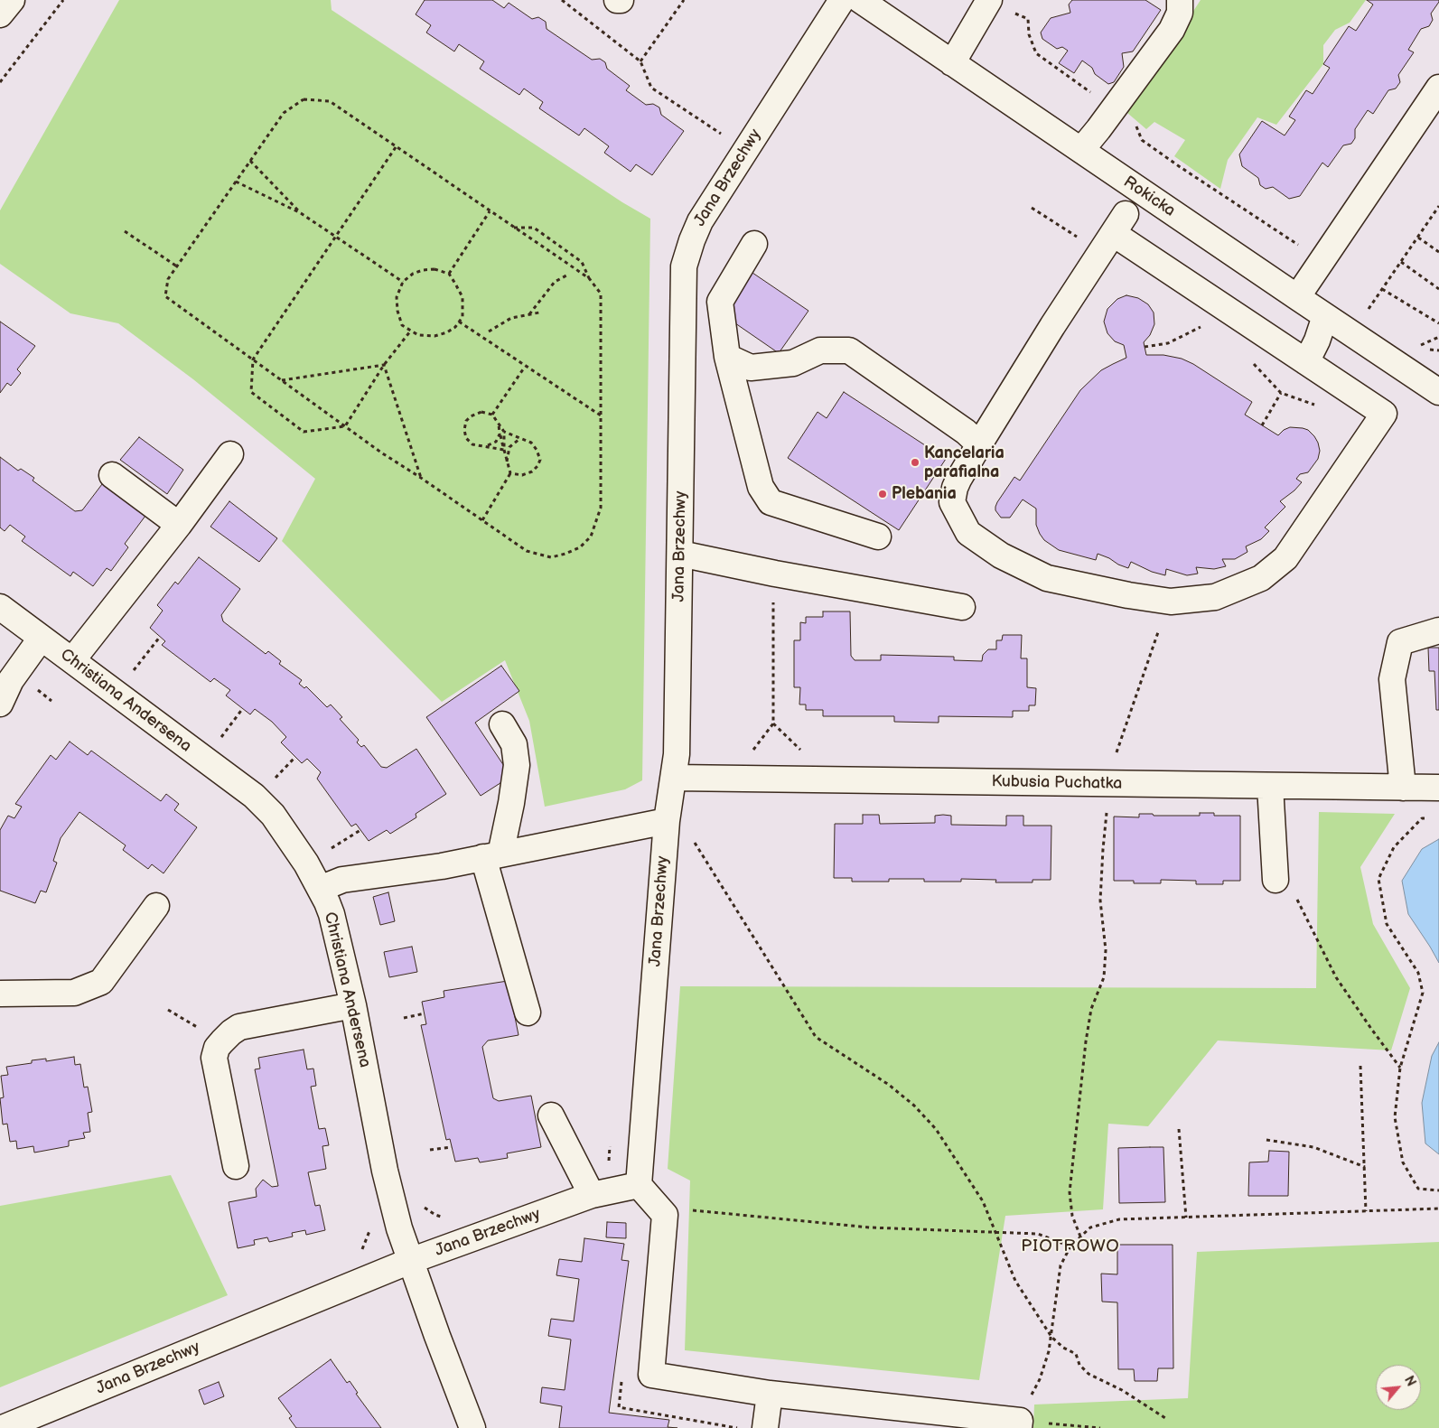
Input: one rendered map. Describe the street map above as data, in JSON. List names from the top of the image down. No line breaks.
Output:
{"streets":{"street":["Jana Brzechwy","Rokicka","Christiana Andersena","Kubusia Puchatka"]},"crossings":[["Jana Brzechwy","Christiana Andersena"],["Jana Brzechwy","Kubusia Puchatka"]],"districts":["PIOTROWO"],"places":["Kancelaria parafialna","Plebania"],"north":"top right"}
